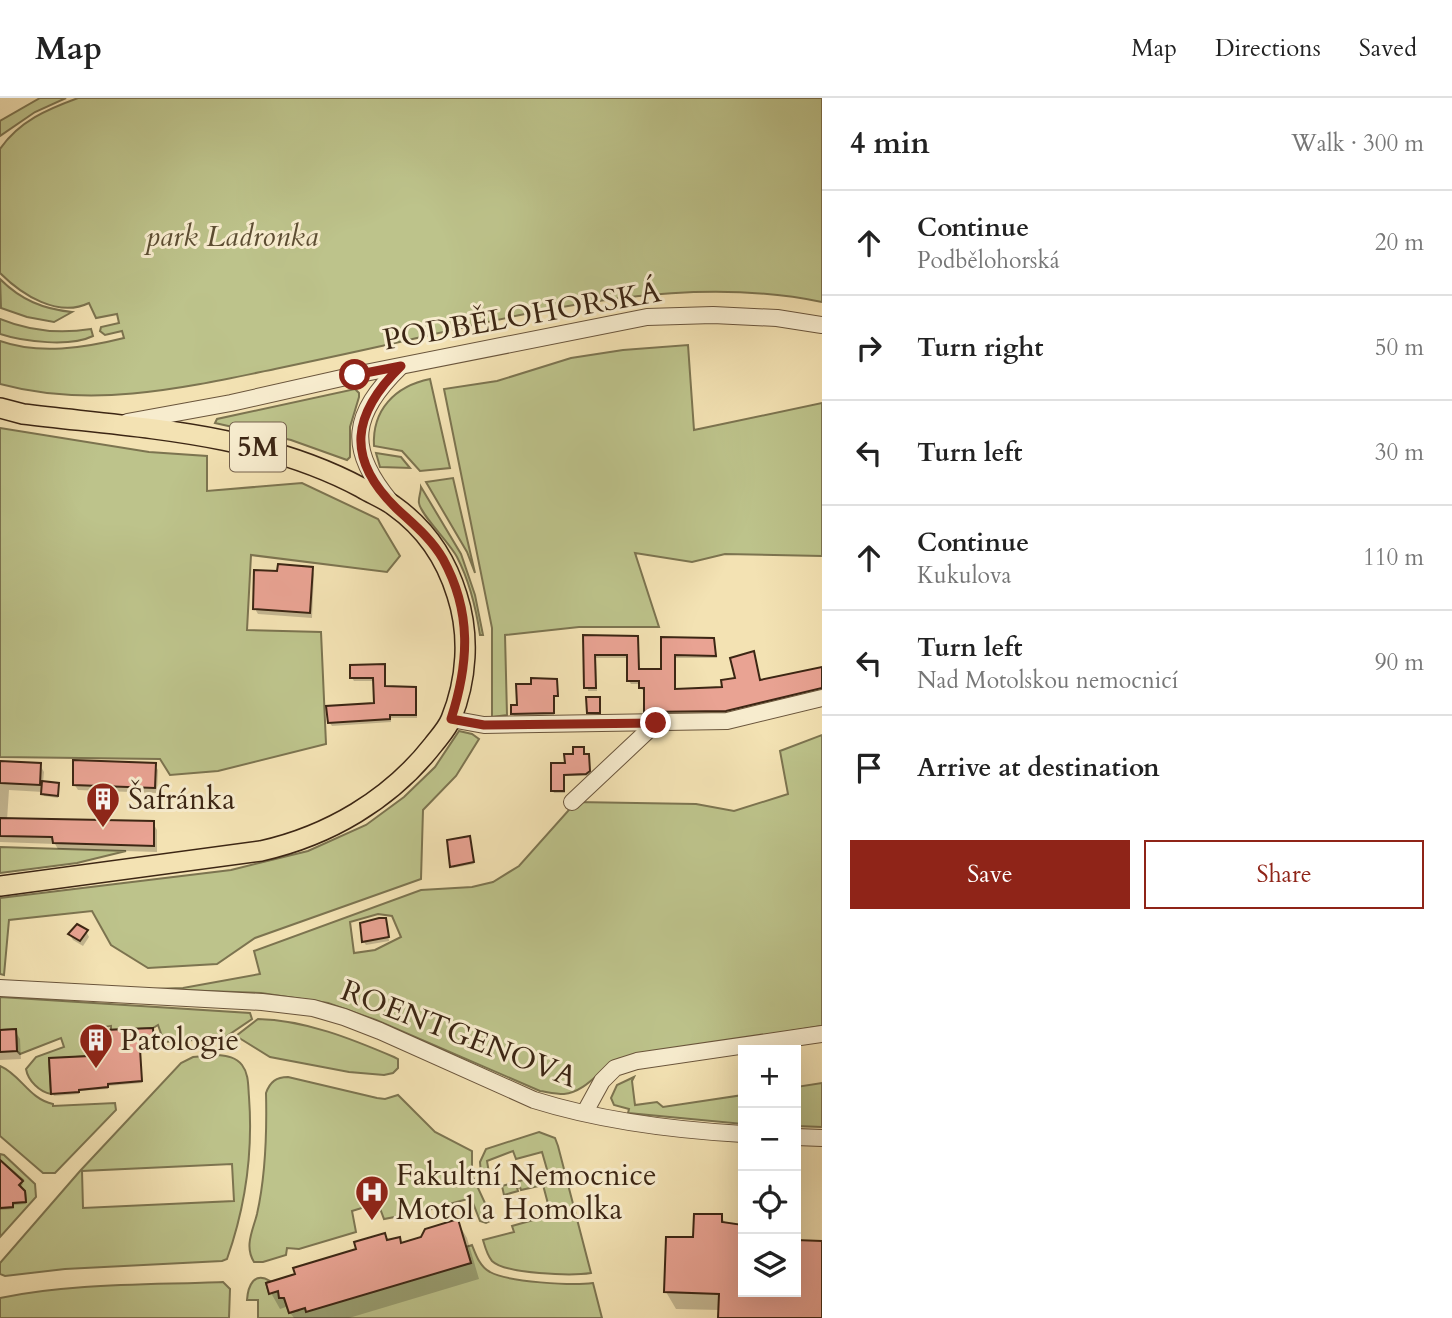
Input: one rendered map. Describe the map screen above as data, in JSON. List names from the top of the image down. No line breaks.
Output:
{"streets":{"main road":["5M"],"street":["PODBĚLOHORSKÁ","ROENTGENOVA"]},"crossings":[["PODBĚLOHORSKÁ","5M"]],"parks":["park Ladronka"],"places":{"building":["Šafránka","Patologie"],"hospital":["Fakultní Nemocnice Motol a Homolka"]},"page":{"header":"Map","nav":["Map","Directions","Saved"],"heading":["4 min","Walk · 300 m"],"list":[["Continue","Podbělohorská","20 m"],["Turn right","50 m"],["Turn left","30 m"],["Continue","Kukulova","110 m"],["Turn left","Nad Motolskou nemocnicí","90 m"],"Arrive at destination"],"buttons":["Save","Share"],"map_buttons":["+","−"]}}
